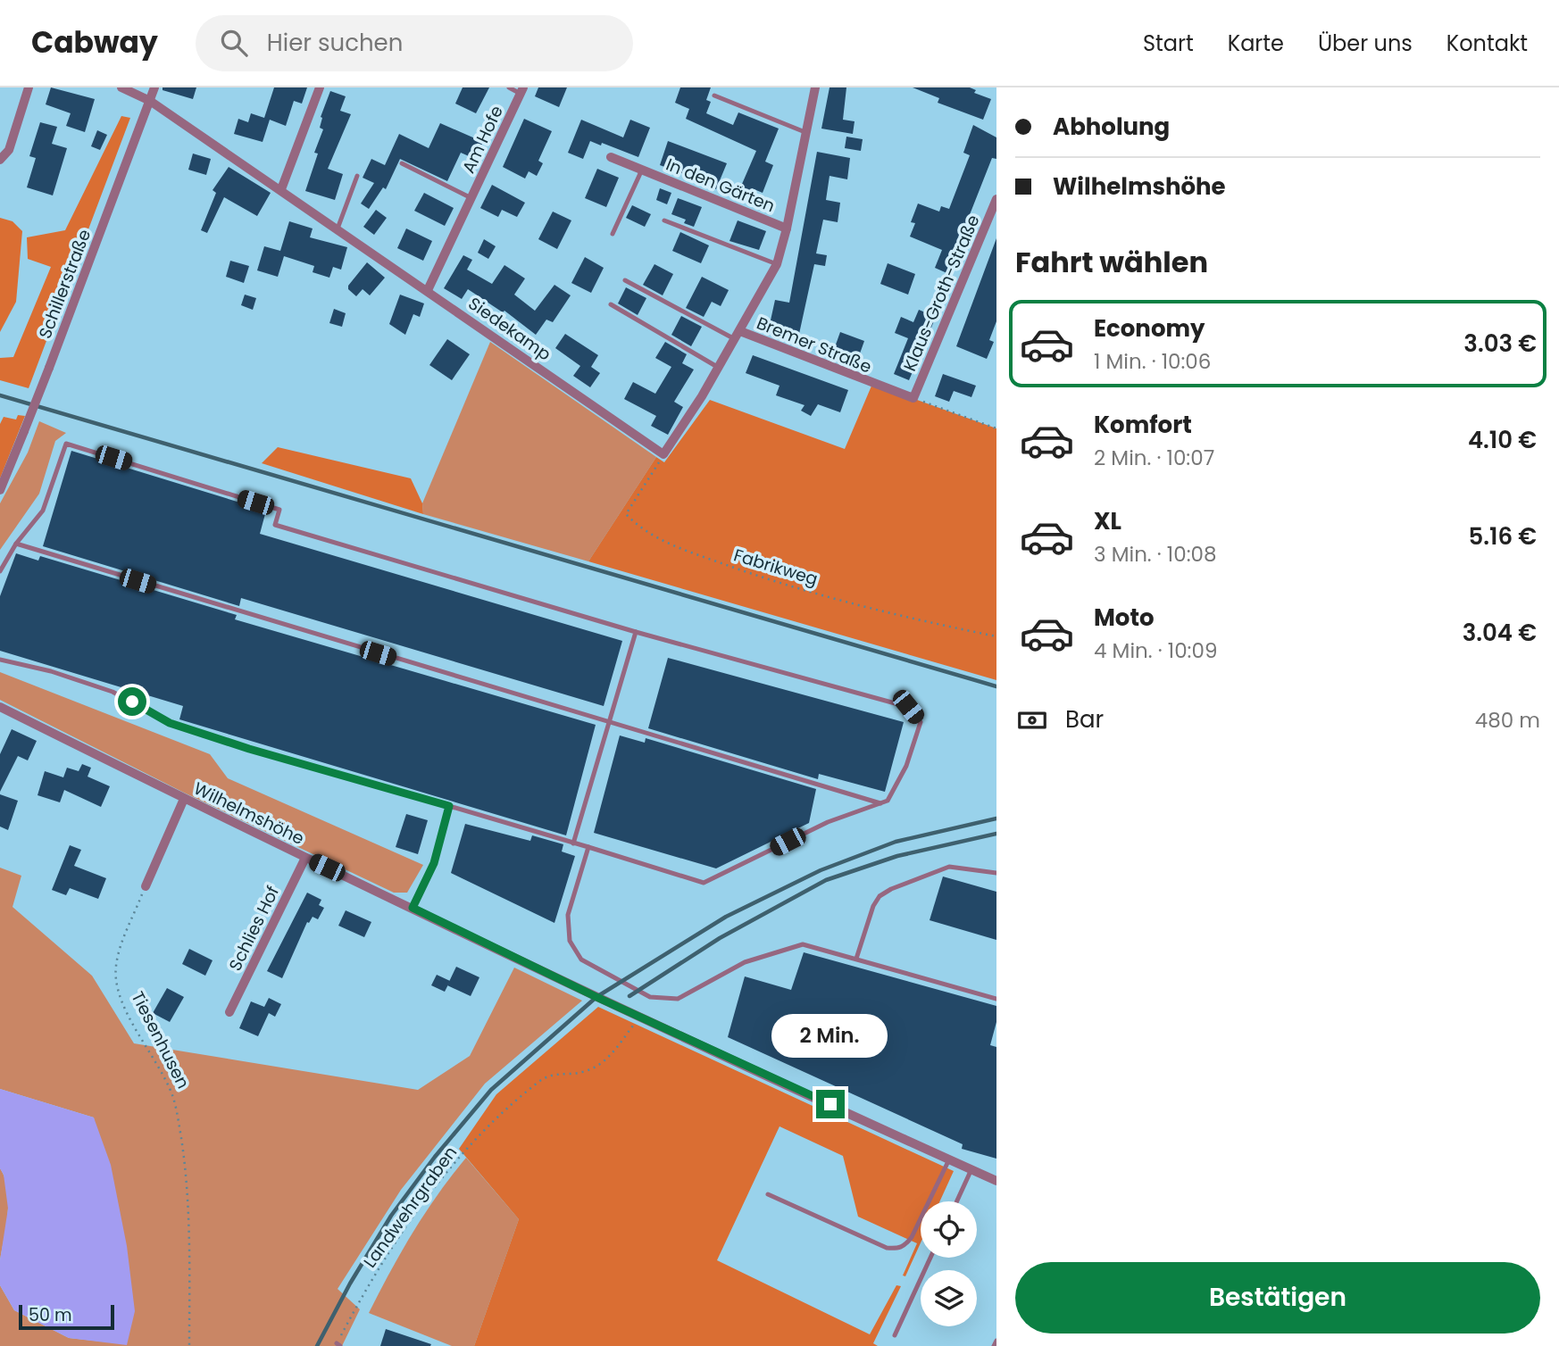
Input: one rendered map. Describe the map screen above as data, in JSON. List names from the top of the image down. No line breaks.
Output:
{"streets":{"street":["Am Hofe","In den Gärten","Schillerstraße","Klaus-Groth-Straße","Siedekamp","Bremer Straße","Wilhelmshöhe","Schlies Hof"],"path":["Fabrikweg","Tiesenhusen","Landwehrgraben"]},"crossings":[["Am Hofe","Siedekamp"],["Schillerstraße","Siedekamp"],["Klaus-Groth-Straße","Bremer Straße"],["Siedekamp","Fabrikweg"],["Wilhelmshöhe","Schlies Hof"],["Wilhelmshöhe","Landwehrgraben"]],"scale_bar":"50 m","page":{"header":"Cabway","search":"Hier suchen","nav":["Start","Karte","Über uns","Kontakt"],"banner":["Abholung","Wilhelmshöhe"],"heading":"Fahrt wählen","list":[{"name":"Economy","note":"1 Min. · 10:06","value":"3.03 €"},{"name":"Komfort","note":"2 Min. · 10:07","value":"4.10 €"},{"name":"XL","note":"3 Min. · 10:08","value":"5.16 €"},{"name":"Moto","note":"4 Min. · 10:09","value":"3.04 €"}],"pay":["Bar","480 m"],"bubble":"2 Min.","buttons":"Bestätigen","scale":"50 m"}}
